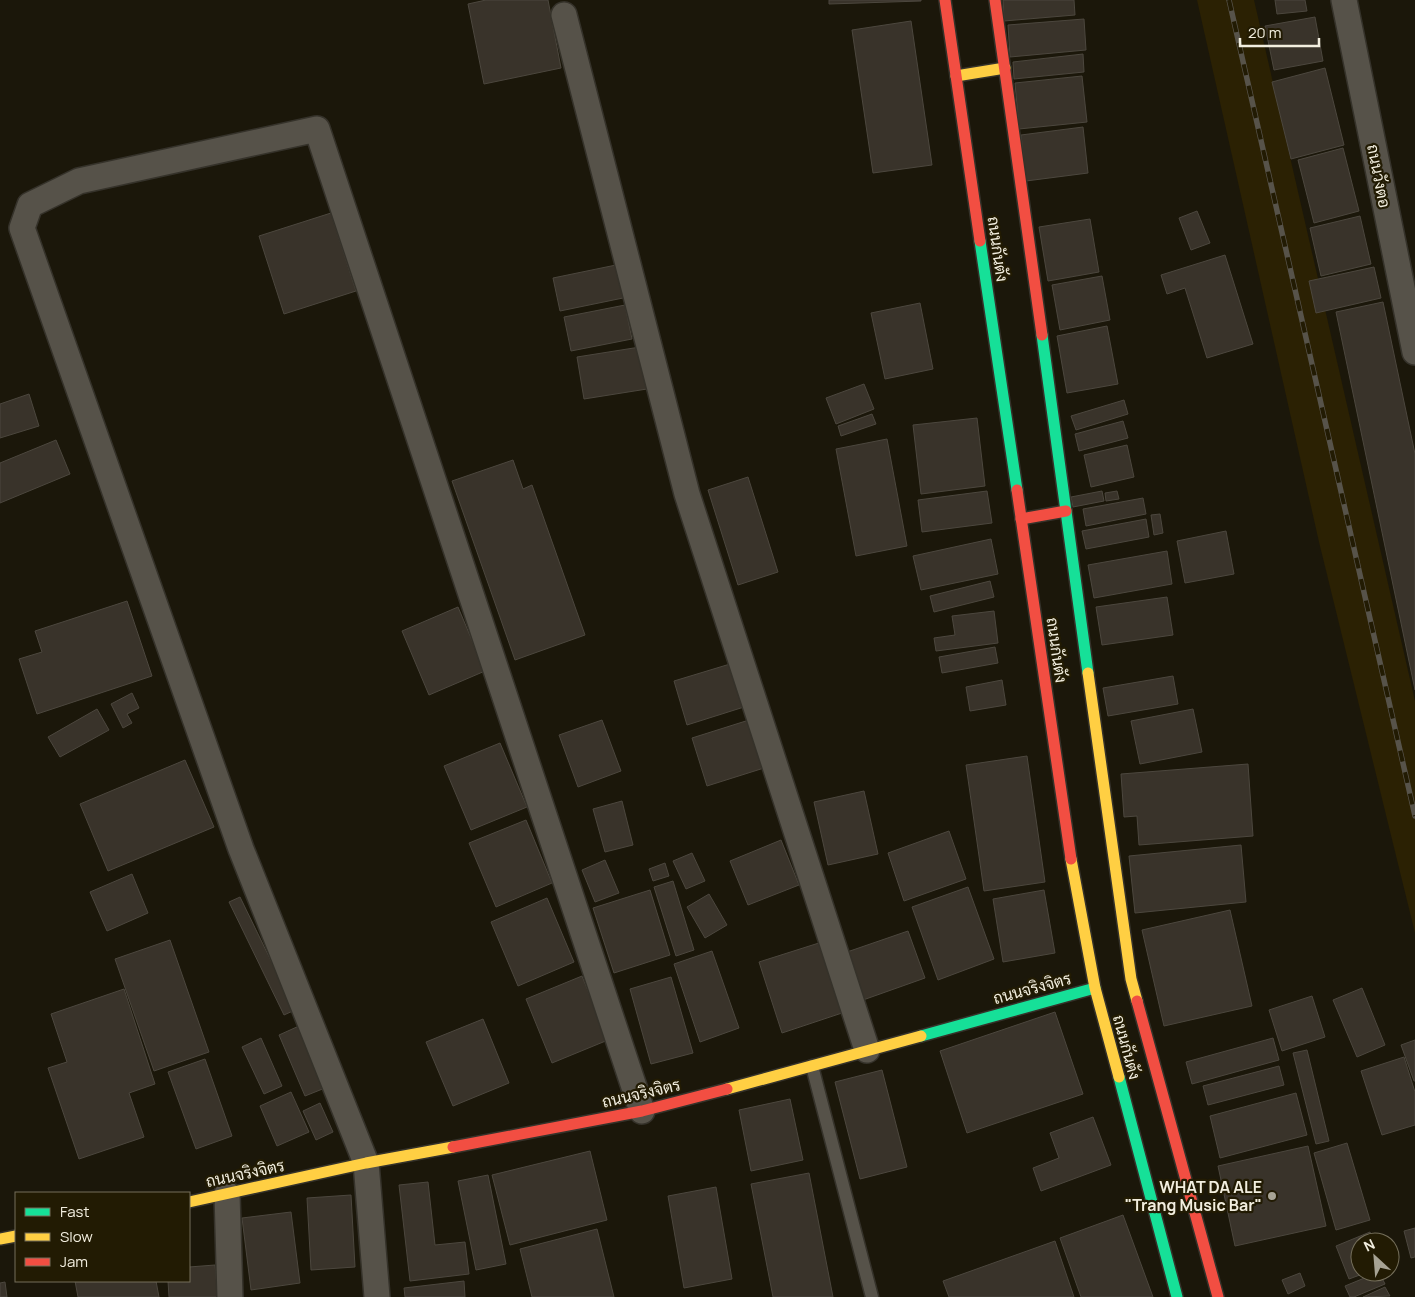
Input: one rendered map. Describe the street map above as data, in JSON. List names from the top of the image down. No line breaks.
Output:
{"streets":{"main road":["ถนนกันตัง","ถนนจริงจิตร"],"street":["ถนนวังตอ"]},"crossings":[["ถนนกันตัง","ถนนจริงจิตร"]],"places":["WHAT DA ALE \"Trang Music Bar\""],"legend":["Fast","Slow","Jam"],"scale_bar":"20 m","north":"top left"}
